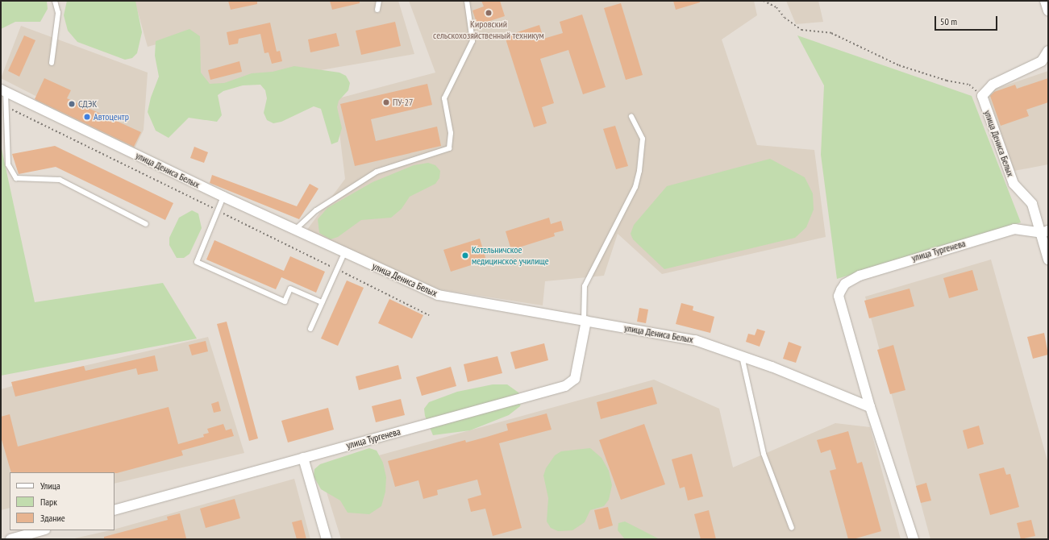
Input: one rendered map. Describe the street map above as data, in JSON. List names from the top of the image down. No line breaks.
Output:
{"streets":{"street":["улица Дениса Белых","улица Тургенева"]},"crossings":[["улица Дениса Белых","улица Тургенева"]],"places":["Кировский сельскохозяйственный техникум","ПУ-27","СДЭК","Автоцентр","Котельничское медицинское училище"],"legend":["Улица","Парк","Здание"],"scale_bar":"50 m"}
